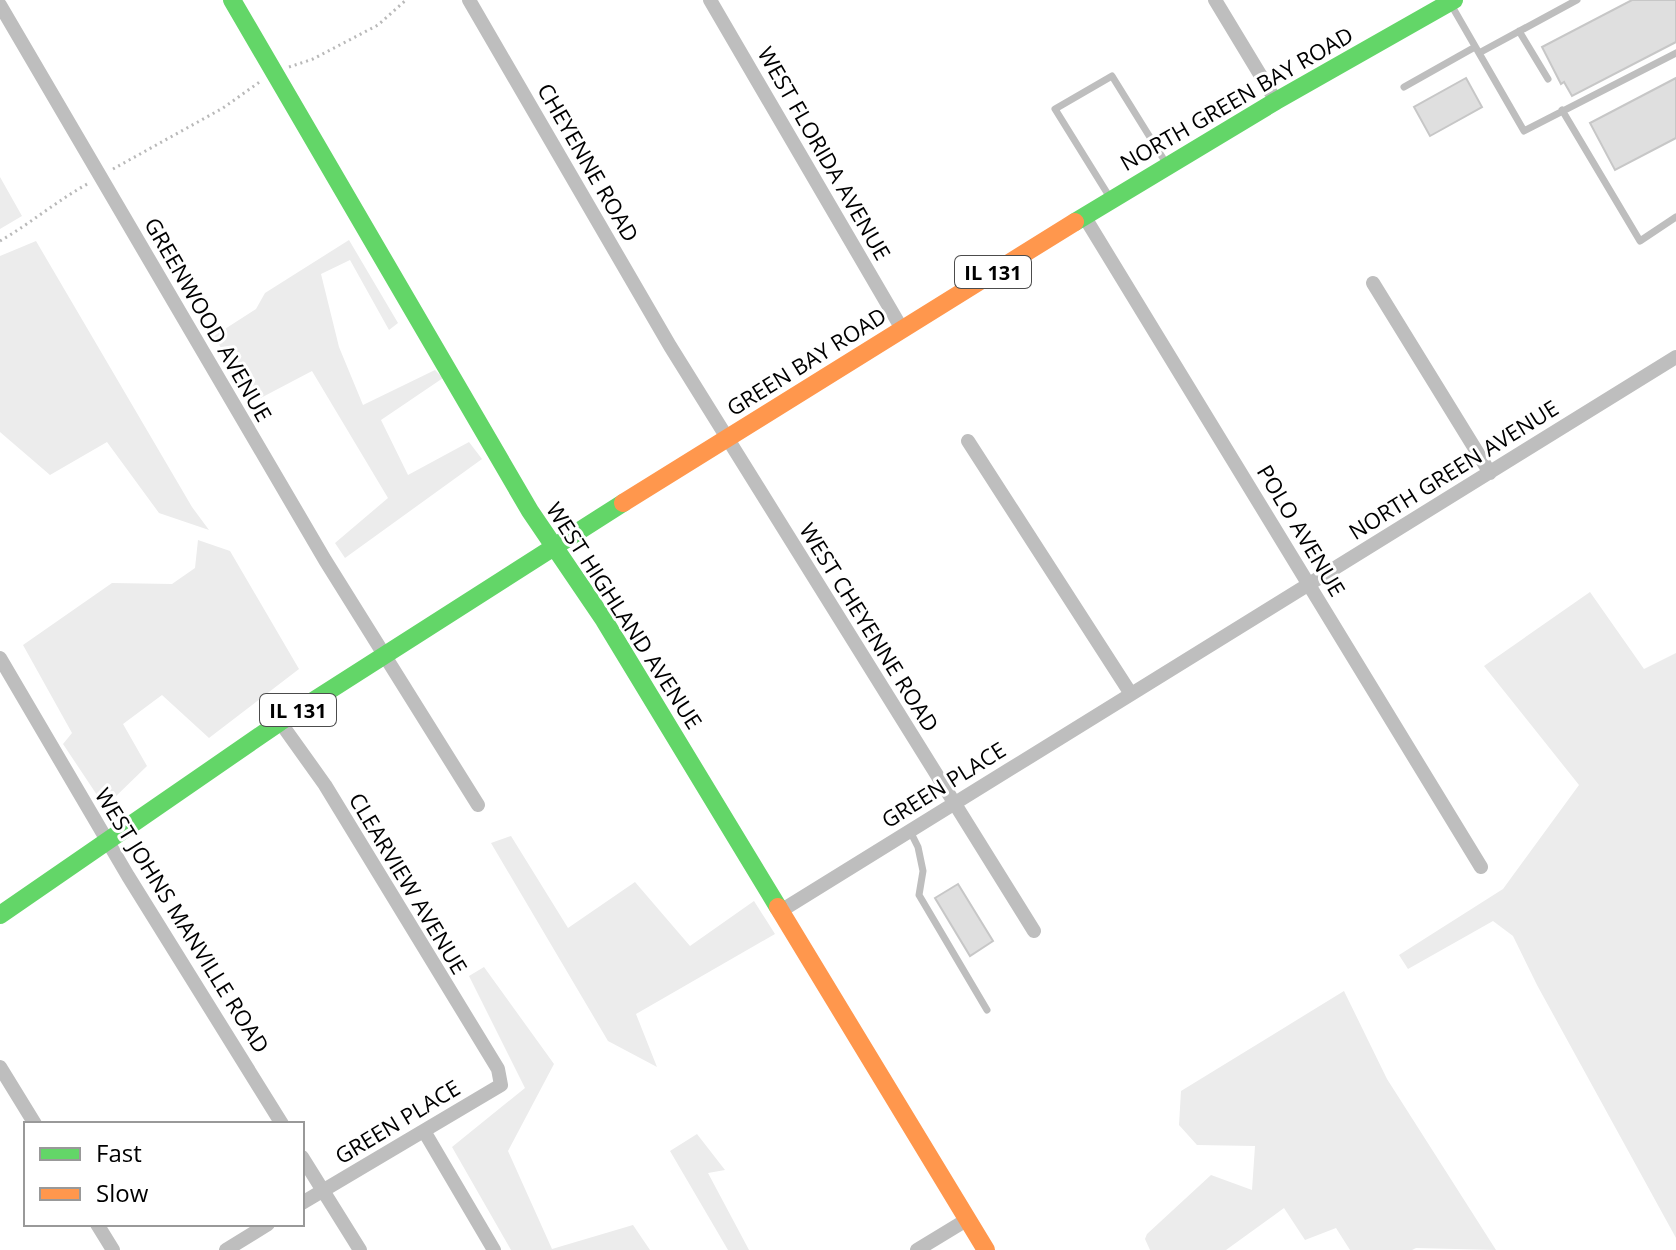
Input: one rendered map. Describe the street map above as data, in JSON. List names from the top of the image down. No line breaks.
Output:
{"streets":{"main road":["NORTH GREEN BAY ROAD","IL 131","GREEN BAY ROAD","WEST HIGHLAND AVENUE"],"street":["WEST FLORIDA AVENUE","CHEYENNE ROAD","GREENWOOD AVENUE","NORTH GREEN AVENUE","POLO AVENUE","WEST CHEYENNE ROAD","GREEN PLACE","CLEARVIEW AVENUE","WEST JOHNS MANVILLE ROAD"]},"crossings":[["NORTH GREEN BAY ROAD","GREEN BAY ROAD"],["NORTH GREEN BAY ROAD","POLO AVENUE"],["WEST FLORIDA AVENUE","GREEN BAY ROAD"],["CHEYENNE ROAD","WEST CHEYENNE ROAD"],["IL 131","GREENWOOD AVENUE"],["IL 131","GREEN BAY ROAD"],["IL 131","WEST HIGHLAND AVENUE"],["IL 131","CLEARVIEW AVENUE"],["IL 131","WEST JOHNS MANVILLE ROAD"],["GREEN BAY ROAD","POLO AVENUE"],["GREEN BAY ROAD","WEST HIGHLAND AVENUE"],["GREEN BAY ROAD","WEST CHEYENNE ROAD"],["NORTH GREEN AVENUE","POLO AVENUE"],["NORTH GREEN AVENUE","GREEN PLACE"],["WEST HIGHLAND AVENUE","GREEN PLACE"],["WEST CHEYENNE ROAD","GREEN PLACE"],["GREEN PLACE","CLEARVIEW AVENUE"]],"legend":["Fast","Slow"]}
